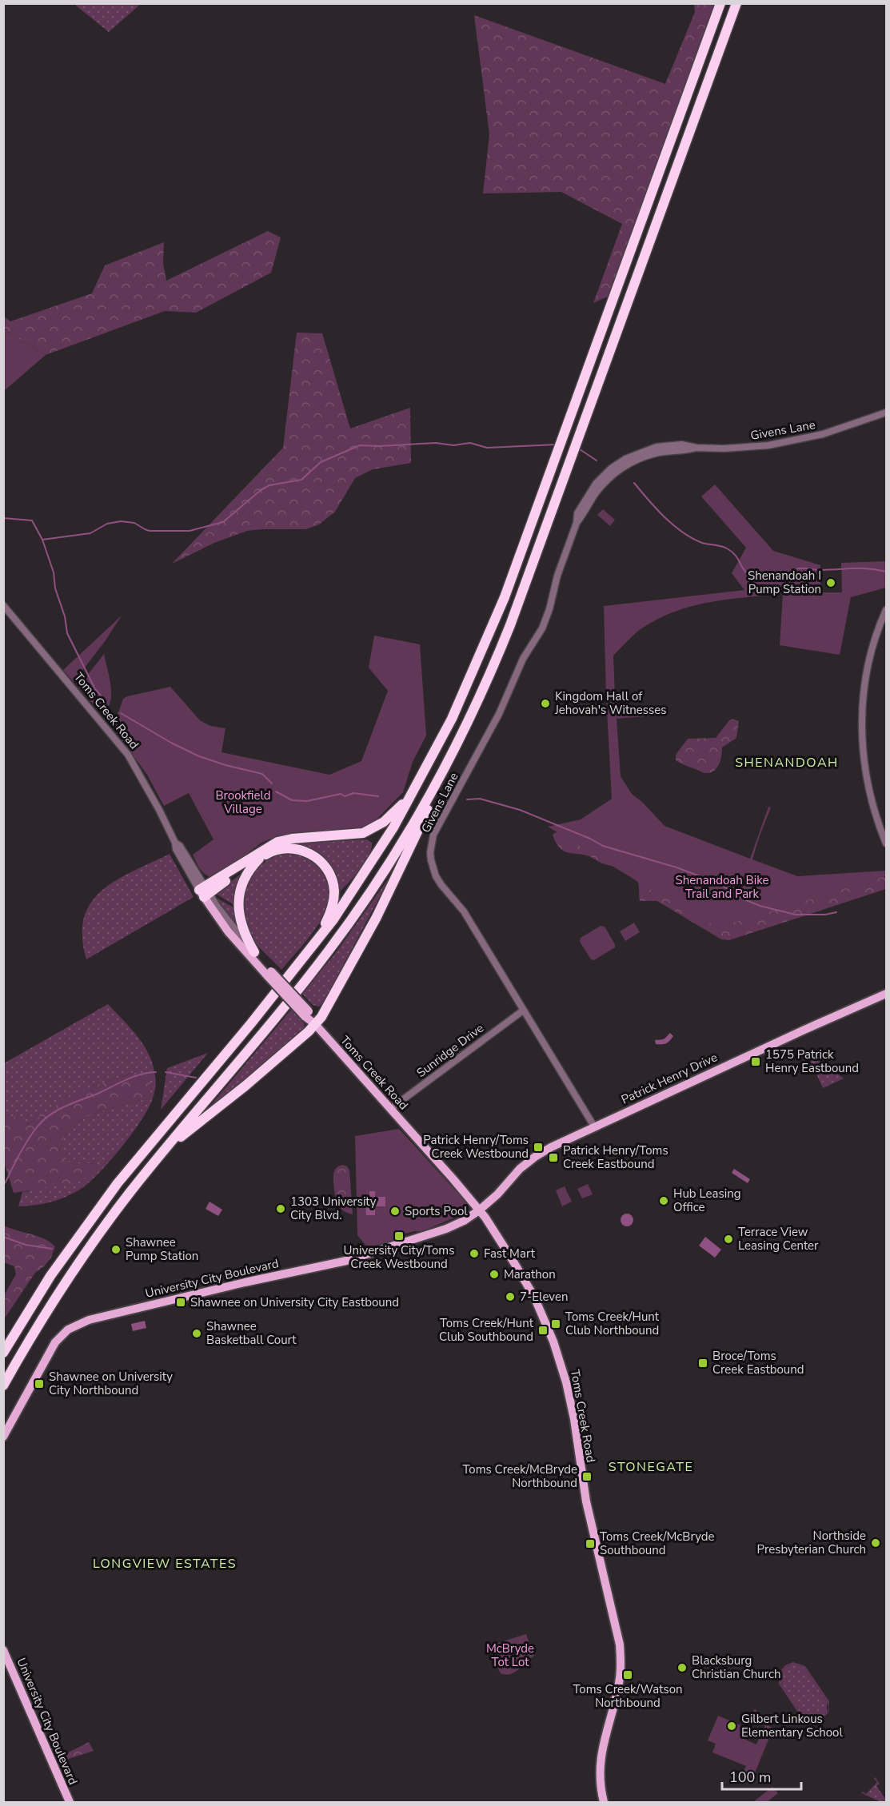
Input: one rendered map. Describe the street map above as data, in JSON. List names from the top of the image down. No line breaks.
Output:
{"streets":{"main road":["Toms Creek Road","Patrick Henry Drive","University City Boulevard"],"street":["Givens Lane","Sunridge Drive"]},"crossings":[["Givens Lane","Sunridge Drive"],["Givens Lane","Patrick Henry Drive"],["Toms Creek Road","Sunridge Drive"],["Toms Creek Road","Patrick Henry Drive"],["Toms Creek Road","University City Boulevard"],["Patrick Henry Drive","University City Boulevard"]],"districts":["SHENANDOAH","STONEGATE","LONGVIEW ESTATES"],"parks":["Brookfield Village","Shenandoah Bike Trail and Park","McBryde Tot Lot"],"places":{"other":["Shenandoah I Pump Station","Kingdom Hall of Jehovah's Witnesses","Hub Leasing Office","1303 University City Blvd.","Sports Pool","Terrace View Leasing Center","Shawnee Pump Station","Fast Mart","Marathon","7-Eleven","Shawnee Basketball Court","Northside Presbyterian Church","Blacksburg Christian Church","Gilbert Linkous Elementary School"],"transit":["1575 Patrick Henry Eastbound","Patrick Henry/Toms Creek Westbound","Patrick Henry/Toms Creek Eastbound","University City/Toms Creek Westbound","Shawnee on University City Eastbound","Toms Creek/Hunt Club Northbound","Toms Creek/Hunt Club Southbound","Broce/Toms Creek Eastbound","Shawnee on University City Northbound","Toms Creek/McBryde Northbound","Toms Creek/McBryde Southbound","Toms Creek/Watson Northbound"]},"scale_bar":"100 m"}
